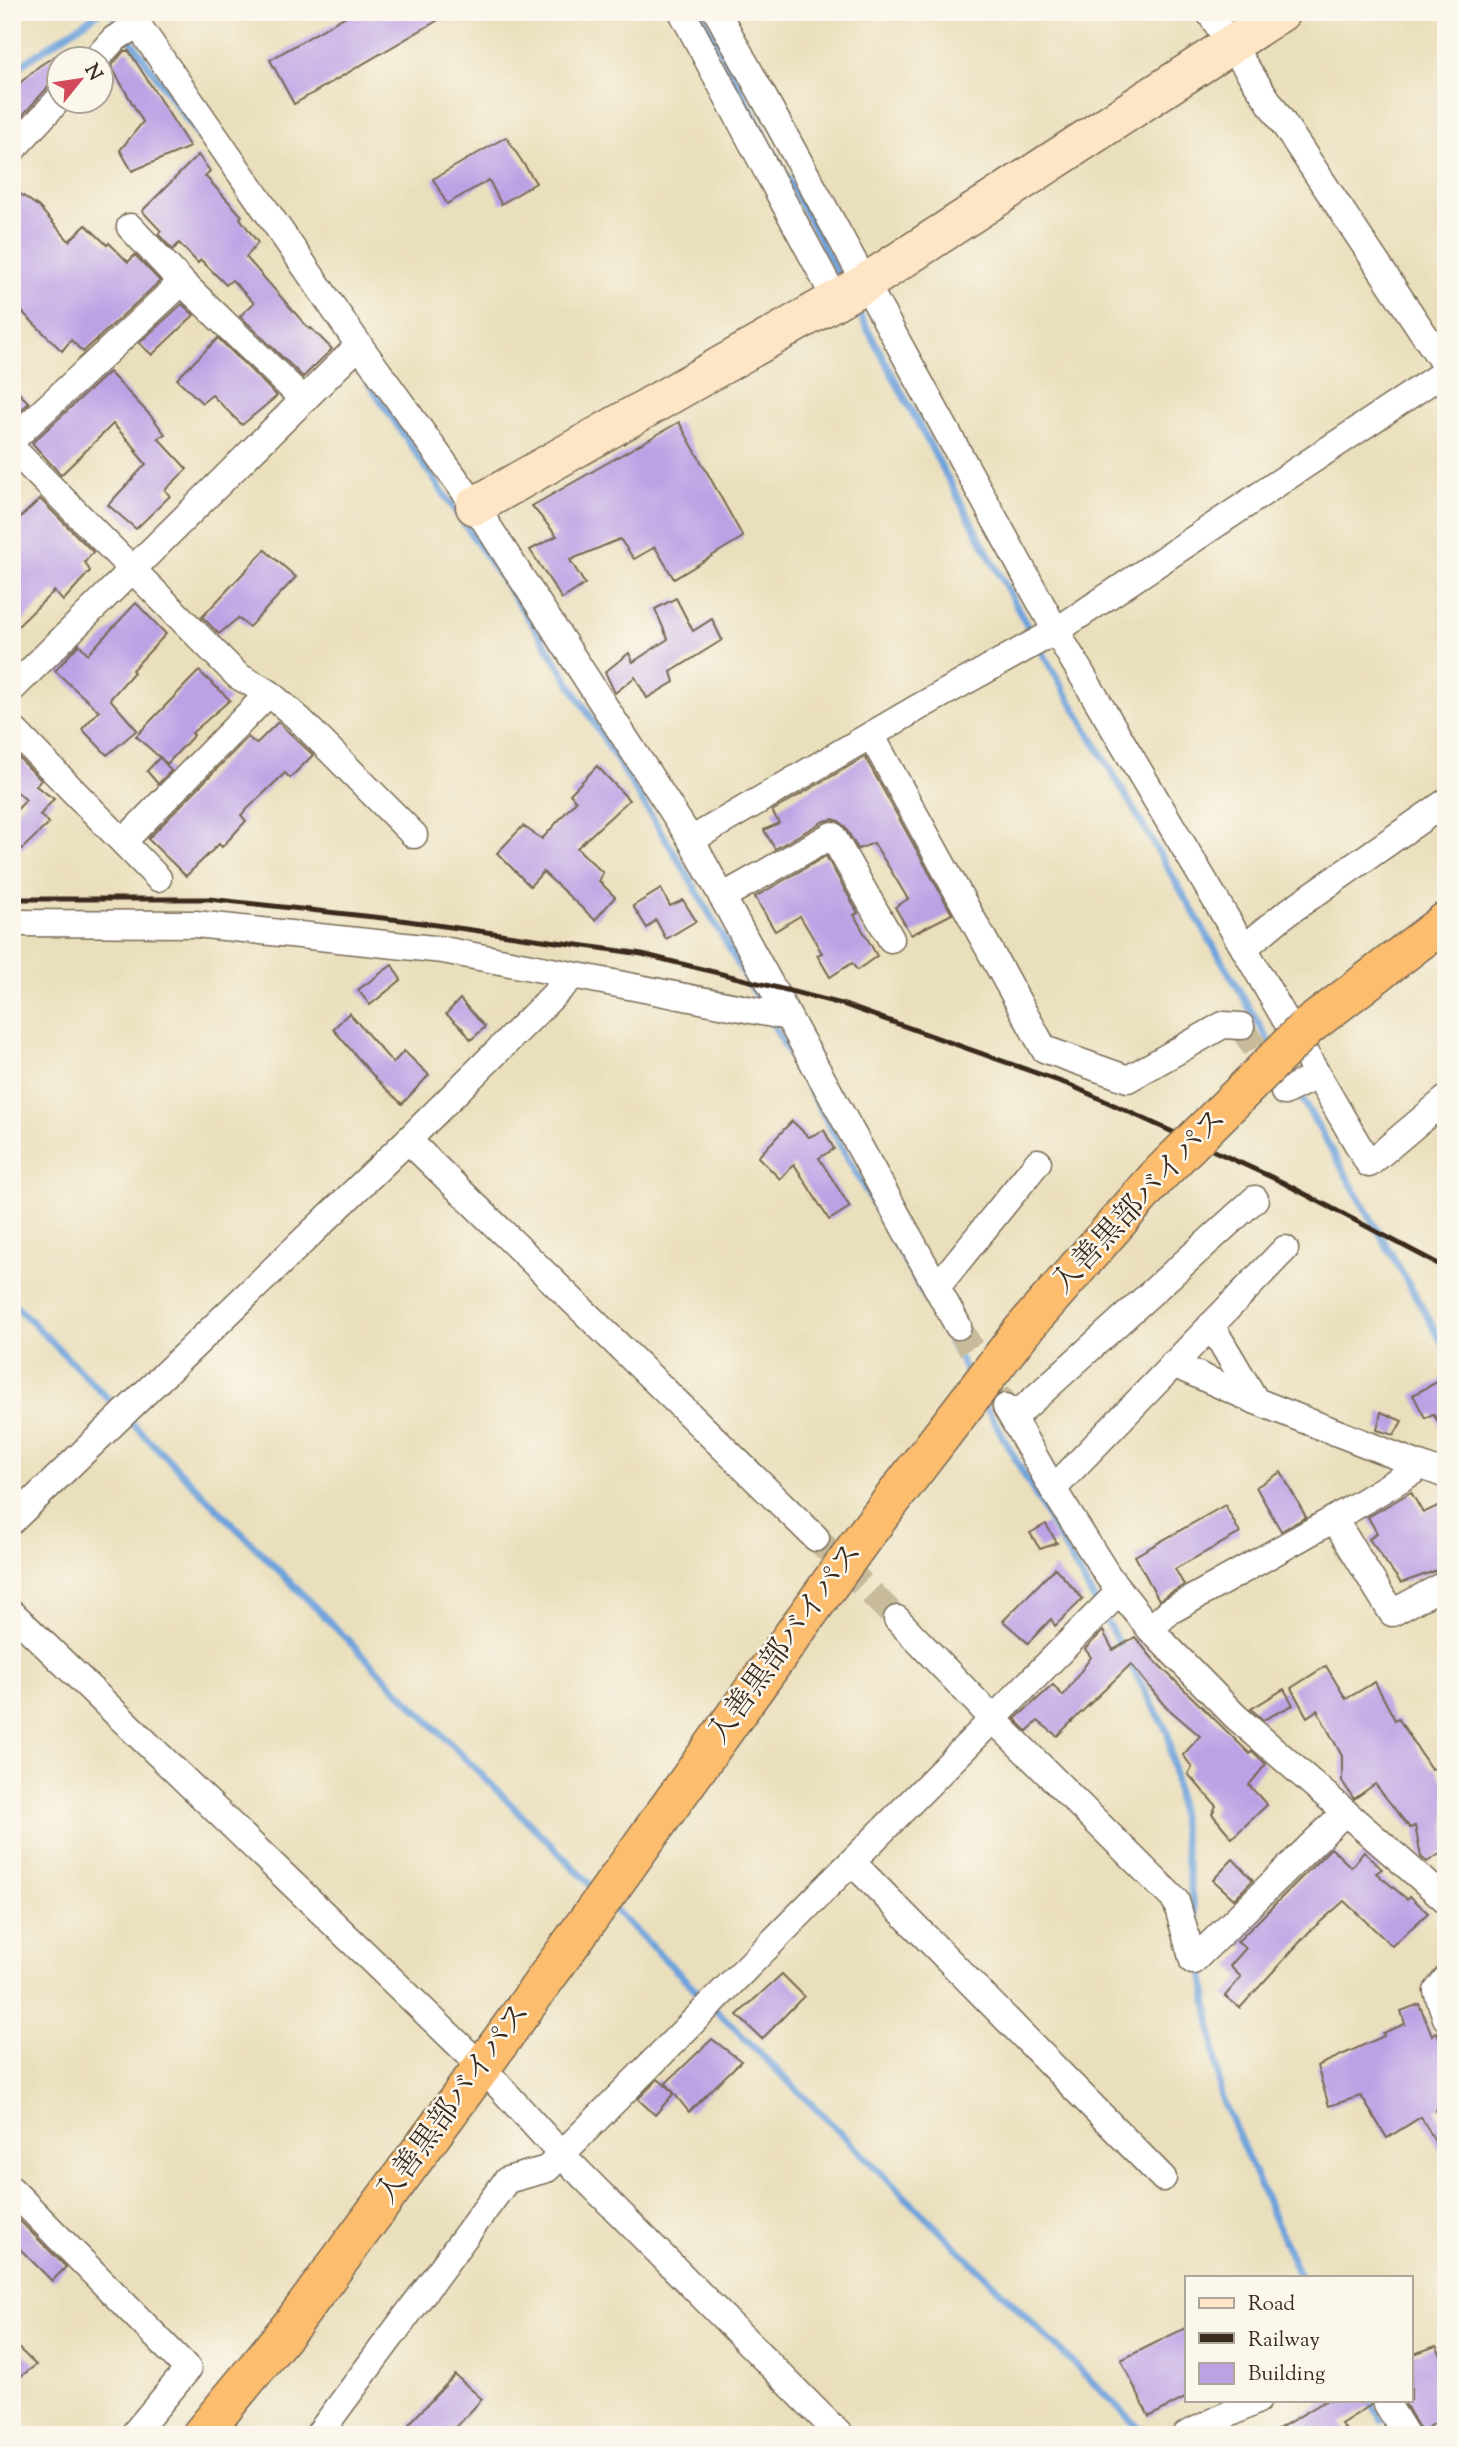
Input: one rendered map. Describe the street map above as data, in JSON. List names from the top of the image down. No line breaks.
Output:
{"streets":{"highway":["入善黒部バイパス"]},"legend":["Road","Railway","Building"],"north":"top right"}
